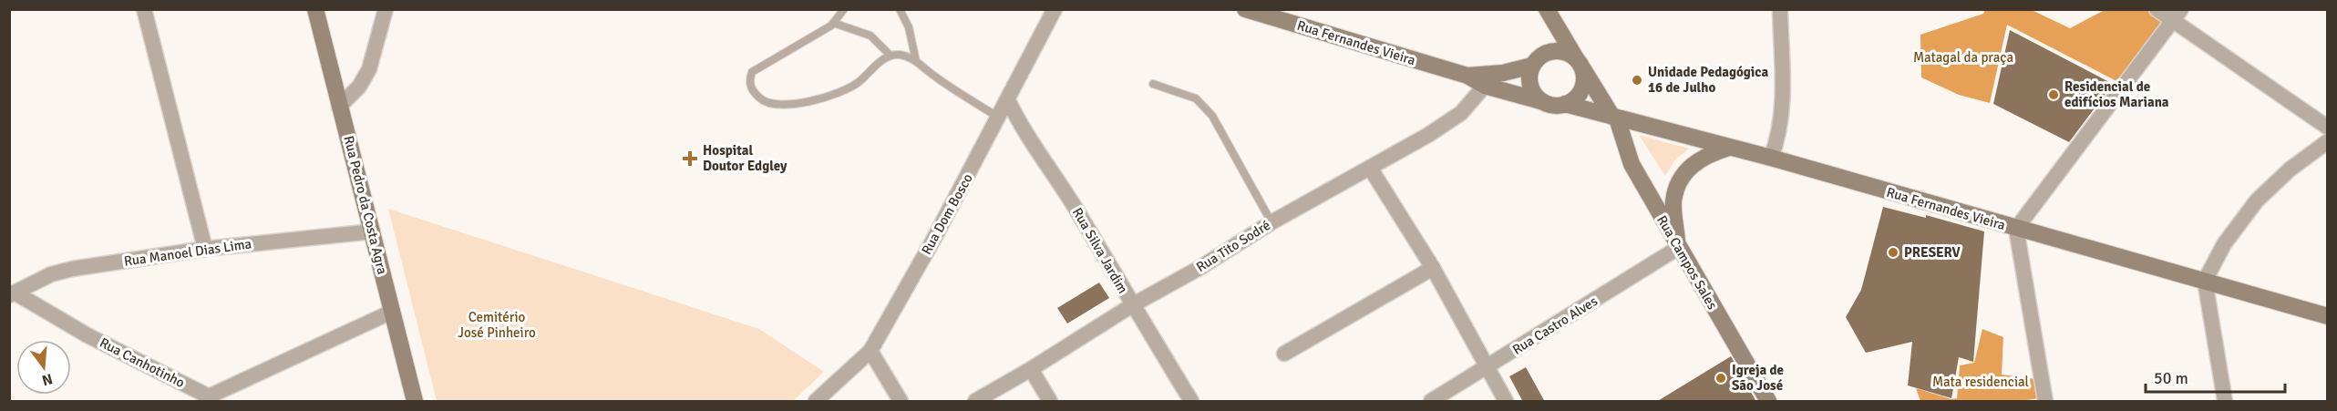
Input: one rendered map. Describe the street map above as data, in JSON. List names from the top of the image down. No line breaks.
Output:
{"streets":{"street":["Rua Fernandes Vieira","Rua Pedro da Costa Agra","Rua Dom Bosco","Rua Tito Sodré","Rua Silva Jardim","Rua Manoel Dias Lima","Rua Campos Sales","Rua Castro Alves","Rua Canhotinho"]},"crossings":[["Rua Fernandes Vieira","Rua Tito Sodré"],["Rua Fernandes Vieira","Rua Campos Sales"],["Rua Pedro da Costa Agra","Rua Manoel Dias Lima"],["Rua Pedro da Costa Agra","Rua Canhotinho"],["Rua Dom Bosco","Rua Silva Jardim"],["Rua Tito Sodré","Rua Silva Jardim"],["Rua Manoel Dias Lima","Rua Canhotinho"],["Rua Campos Sales","Rua Castro Alves"]],"parks":["Matagal da praça","Cemitério José Pinheiro","Mata residencial"],"places":{"other":["Unidade Pedagógica 16 de Julho","Residencial de edifícios Mariana","PRESERV","Igreja de São José"],"health":["Hospital Doutor Edgley"]},"scale_bar":"50 m","north":"bottom"}
